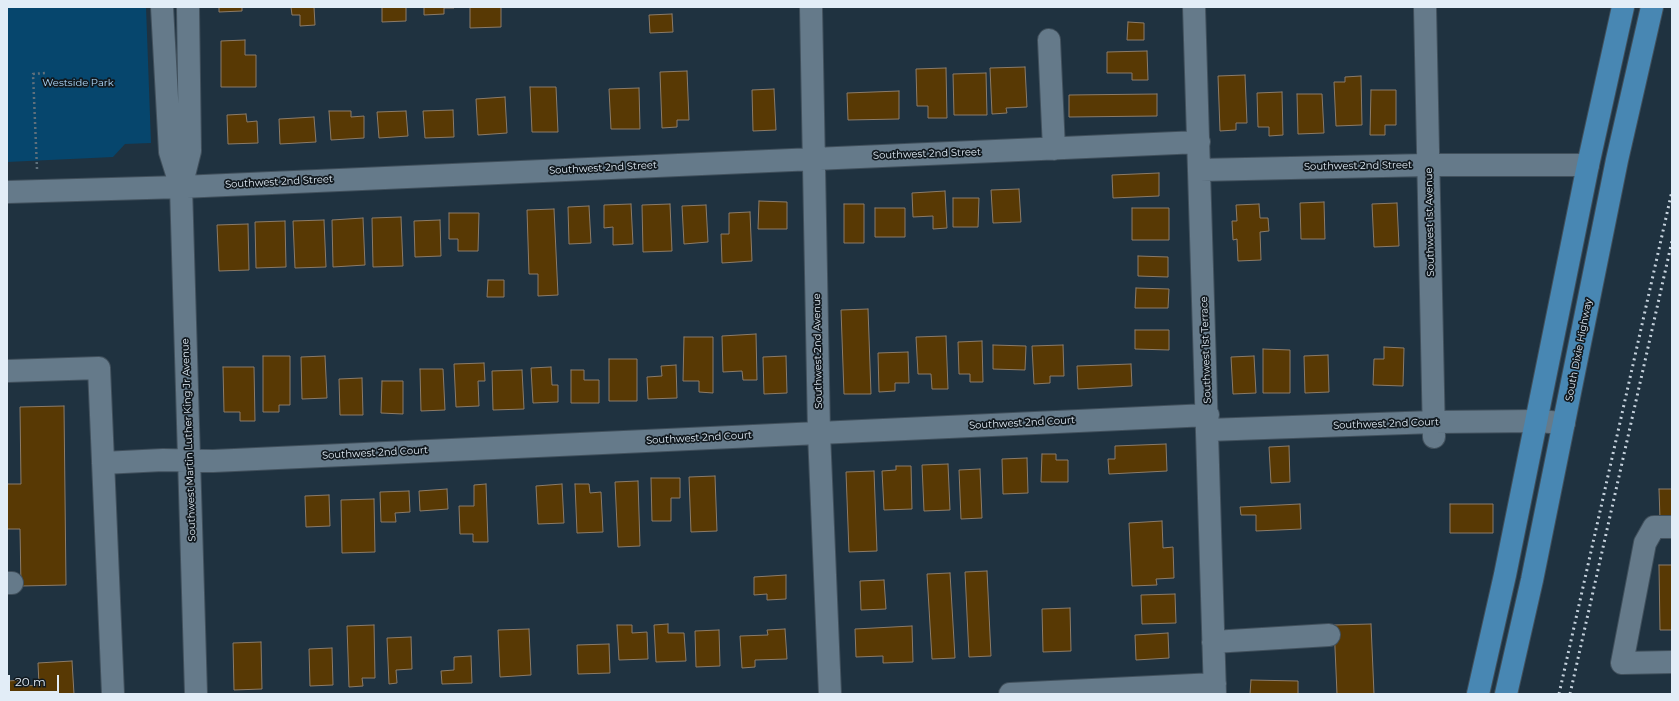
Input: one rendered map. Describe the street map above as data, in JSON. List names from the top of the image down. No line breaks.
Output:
{"streets":{"main road":["South Dixie Highway"],"street":["Southwest 2nd Street","Southwest 1st Avenue","Southwest 1st Terrace","Southwest 2nd Avenue","Southwest 2nd Court","Southwest Martin Luther King Jr Avenue"]},"crossings":[["Southwest 2nd Street","Southwest 1st Avenue"],["Southwest 2nd Street","Southwest 1st Terrace"],["Southwest 2nd Street","Southwest 2nd Avenue"],["Southwest 2nd Street","Southwest Martin Luther King Jr Avenue"],["Southwest 1st Avenue","Southwest 2nd Court"],["Southwest 1st Terrace","Southwest 2nd Court"],["South Dixie Highway","Southwest 2nd Court"],["Southwest 2nd Avenue","Southwest 2nd Court"],["Southwest 2nd Court","Southwest Martin Luther King Jr Avenue"]],"parks":["Westside Park"],"scale_bar":"20 m"}
